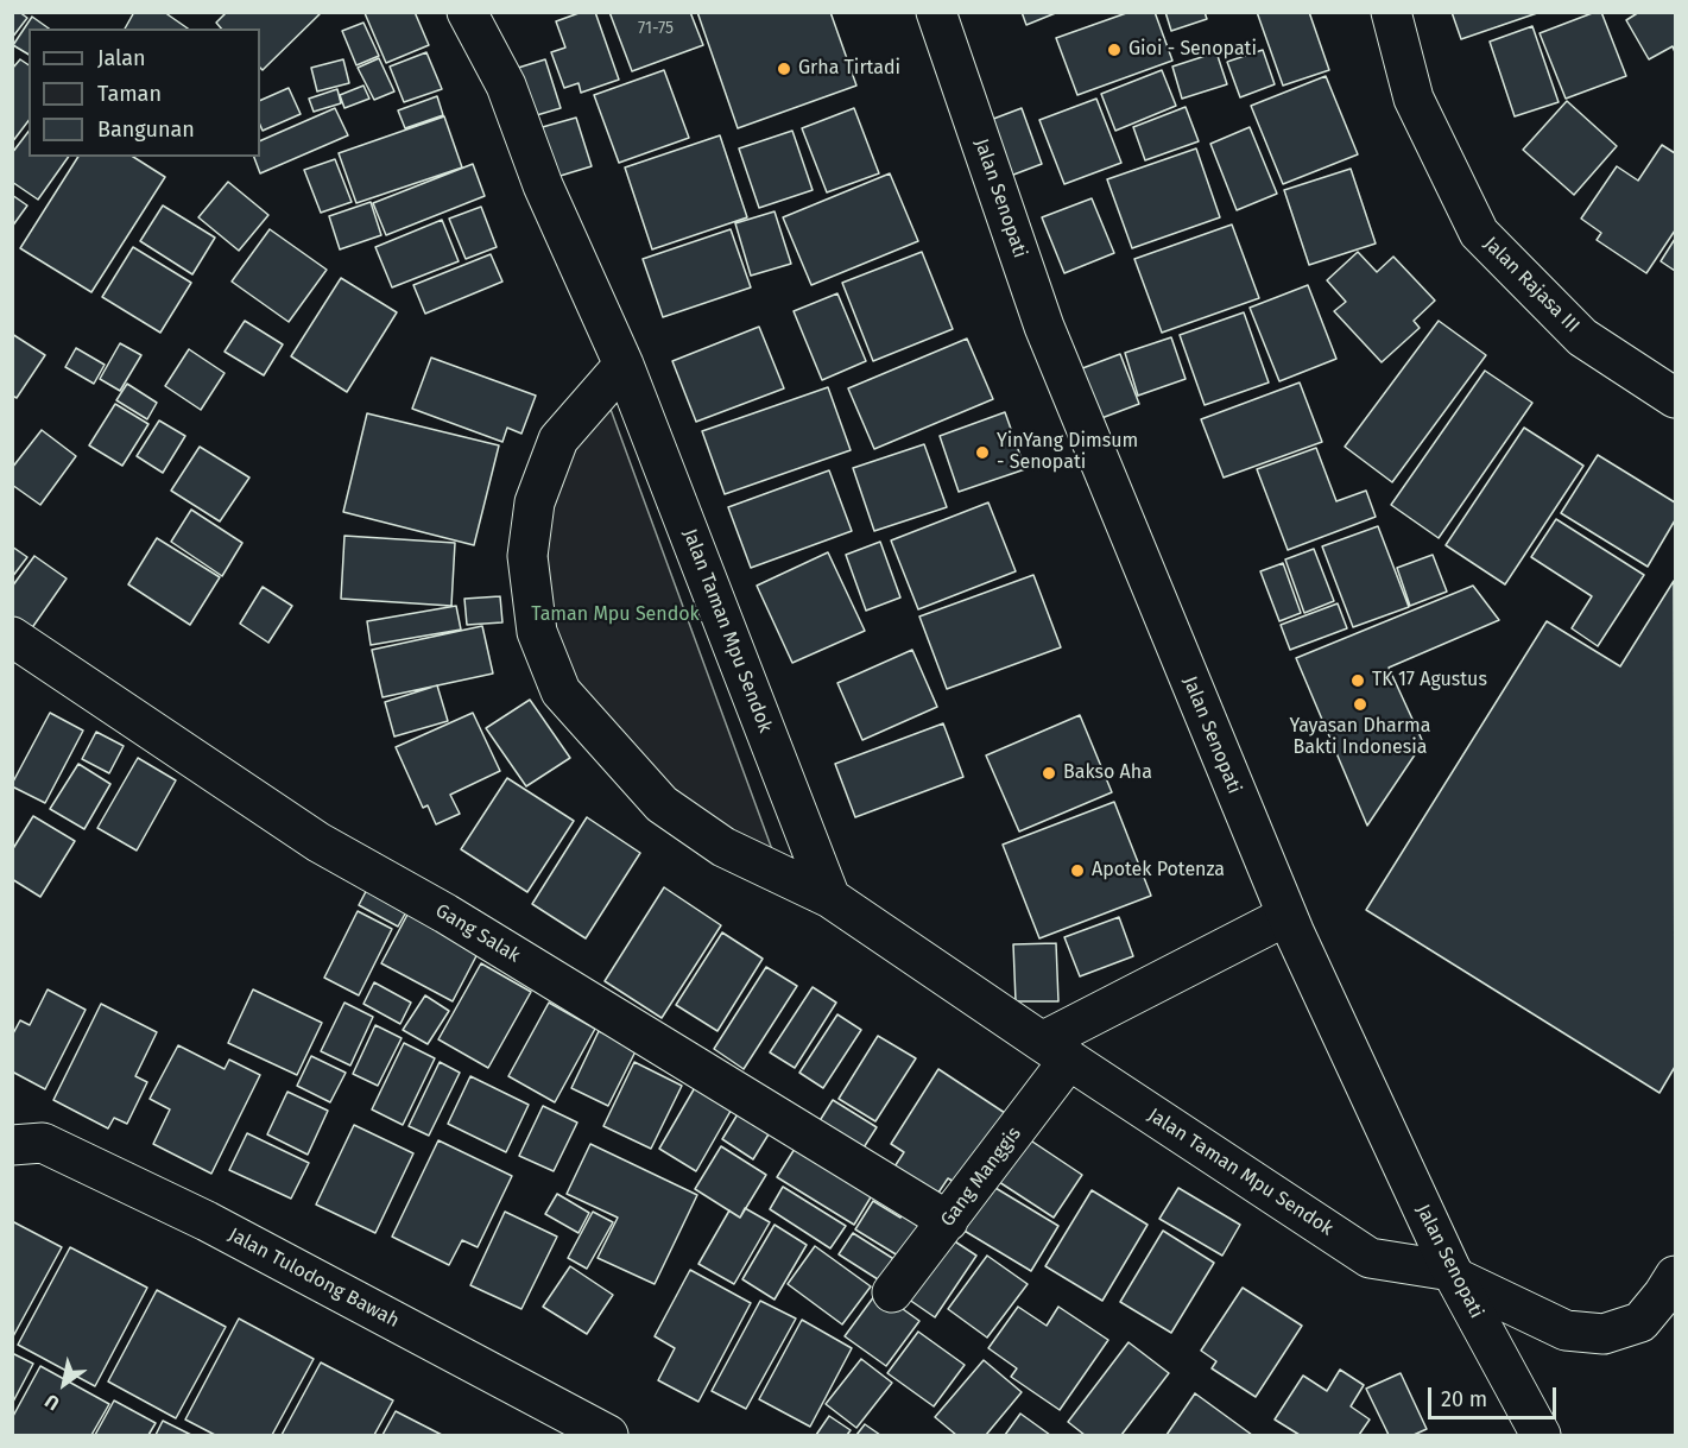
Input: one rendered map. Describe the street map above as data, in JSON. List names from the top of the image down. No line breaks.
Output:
{"streets":{"street":["Jalan Senopati","Jalan Rajasa III","Jalan Taman Mpu Sendok","Gang Salak","Gang Manggis","Jalan Tulodong Bawah"]},"crossings":[["Jalan Senopati","Jalan Taman Mpu Sendok"],["Jalan Taman Mpu Sendok","Gang Manggis"],["Gang Salak","Gang Manggis"]],"parks":["Taman Mpu Sendok"],"places":["Gioi - Senopati","Grha Tirtadi","YinYang Dimsum - Senopati","TK 17 Agustus","Yayasan Dharma Bakti Indonesia","Bakso Aha","Apotek Potenza"],"house_numbers":["71-75"],"legend":["Jalan","Taman","Bangunan"],"scale_bar":"20 m","north":"bottom left"}
